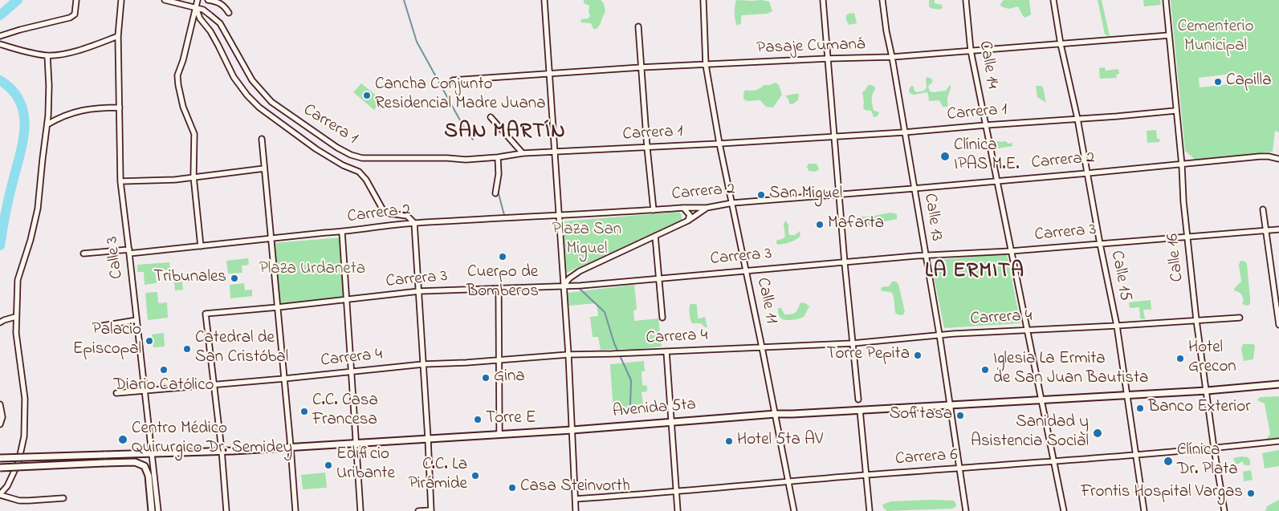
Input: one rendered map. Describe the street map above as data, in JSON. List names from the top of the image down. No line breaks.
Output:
{"streets":{"street":["Pasaje Cumaná","Calle 14","Carrera 1","Carrera 2","Calle 13","Carrera 3","Calle 3","Calle 16","Calle 15","Calle 11","Carrera 4","Avenida 5ta","Carrera 6"]},"crossings":[["Pasaje Cumaná","Calle 14"],["Pasaje Cumaná","Calle 13"],["Pasaje Cumaná","Calle 16"],["Pasaje Cumaná","Calle 15"],["Pasaje Cumaná","Calle 11"],["Calle 14","Carrera 1"],["Calle 14","Carrera 2"],["Calle 14","Carrera 3"],["Calle 14","Carrera 4"],["Calle 14","Avenida 5ta"],["Calle 14","Carrera 6"],["Carrera 1","Calle 13"],["Carrera 1","Calle 16"],["Carrera 1","Calle 15"],["Carrera 1","Calle 11"],["Carrera 2","Calle 13"],["Carrera 2","Calle 3"],["Carrera 2","Calle 16"],["Carrera 2","Calle 15"],["Carrera 2","Calle 11"],["Calle 13","Carrera 3"],["Calle 13","Carrera 4"],["Calle 13","Avenida 5ta"],["Calle 13","Carrera 6"],["Carrera 3","Calle 16"],["Carrera 3","Calle 15"],["Carrera 3","Calle 11"],["Carrera 3","Carrera 4"],["Calle 3","Carrera 4"],["Calle 3","Avenida 5ta"],["Calle 16","Carrera 4"],["Calle 16","Avenida 5ta"],["Calle 16","Carrera 6"],["Calle 15","Carrera 4"],["Calle 15","Avenida 5ta"],["Calle 15","Carrera 6"],["Calle 11","Carrera 4"],["Calle 11","Avenida 5ta"],["Calle 11","Carrera 6"]],"districts":["SAN MARTÍN","LA ERMITA"],"parks":["Cementerio Municipal","Plaza San Miguel","Plaza Urdaneta"],"places":["Capilla","Cancha Conjunto Residencial Madre Juana","Clínica IPAS M.E.","San Miguel","Mafarta","Cuerpo de Bomberos","Tribunales","Palacio Episcopal","Catedral de San Cristóbal","Torre Pepita","Hotel Grecon","Diario Católico","Iglesia La Ermita de San Juan Bautista","Gina","Banco Exterior","C.C. Casa Francesa","Sofitasa","Torre E","Sanidad y Asistencia Social","Centro Médico Quirurgico Dr. Semidey","Hotel 5ta AV","Clínica Dr. Plata","Edificio Uribante","C.C. La Pirámide","Casa Steinvorth","Frontis Hospital Vargas"]}
